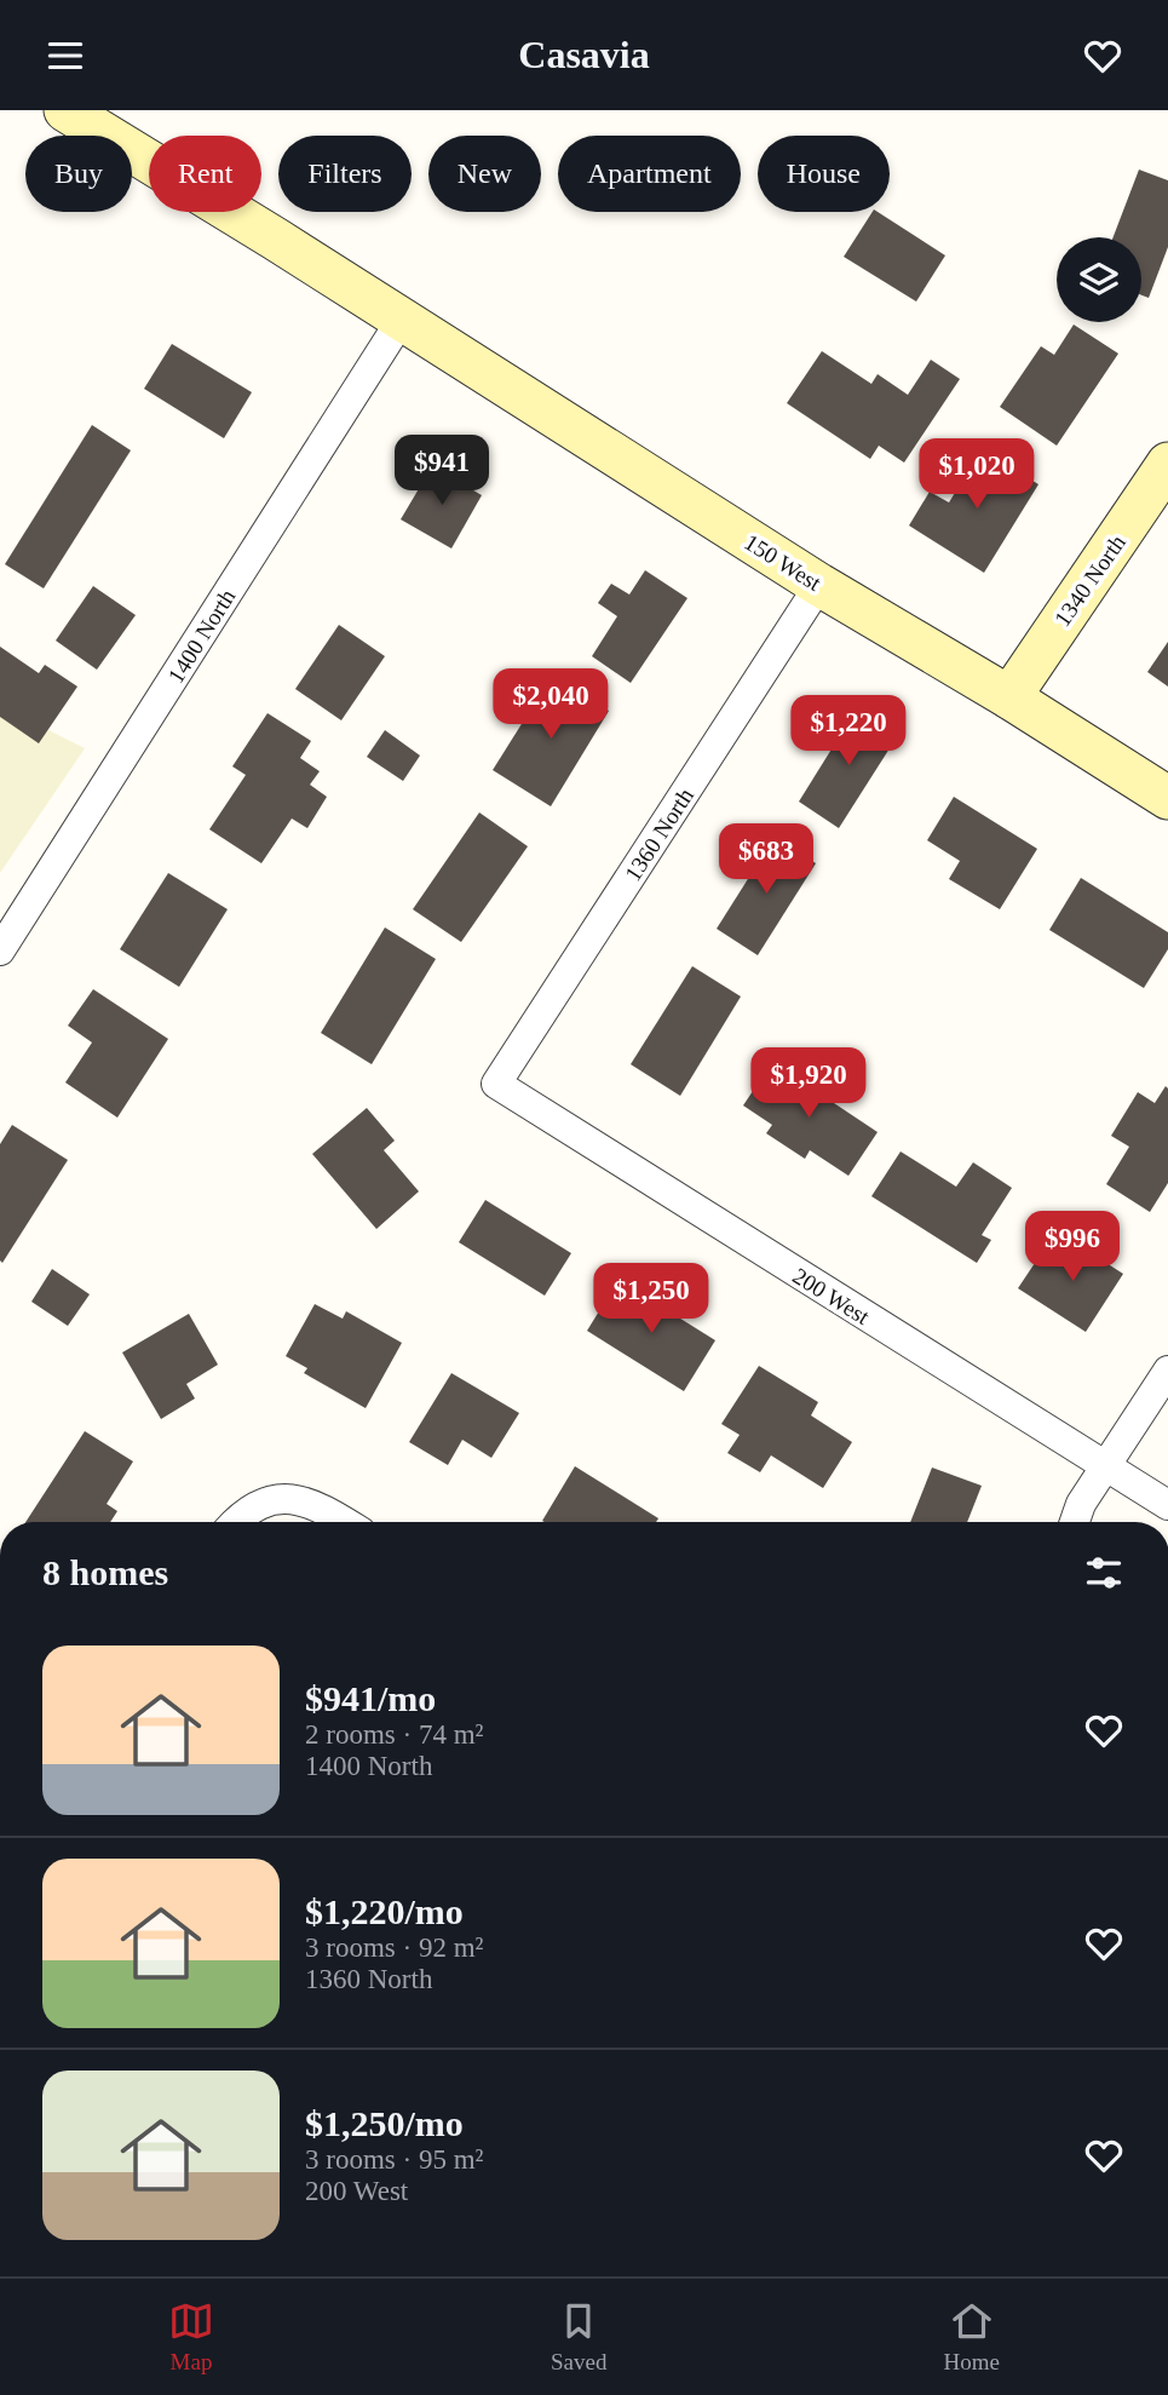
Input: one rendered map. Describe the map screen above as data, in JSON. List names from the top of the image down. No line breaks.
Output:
{"streets":{"street":["150 West","1340 North","1400 North","1360 North","200 West"]},"crossings":[["150 West","1340 North"],["150 West","1400 North"],["150 West","1360 North"],["1360 North","200 West"]],"page":{"header":"Casavia","chip":["Buy","Rent","Filters","New","Apartment","House"],"price":["$941","$1,020","$2,040","$1,220","$683","$1,920","$996","$1,250"],"heading":"8 homes","list":[{"name":"$941/mo","note":"2 rooms · 74 m² · 1400 North"},{"name":"$1,220/mo","note":"3 rooms · 92 m² · 1360 North"},{"name":"$1,250/mo","note":"3 rooms · 95 m² · 200 West"}],"tabs":["Map","Saved","Home"]}}
